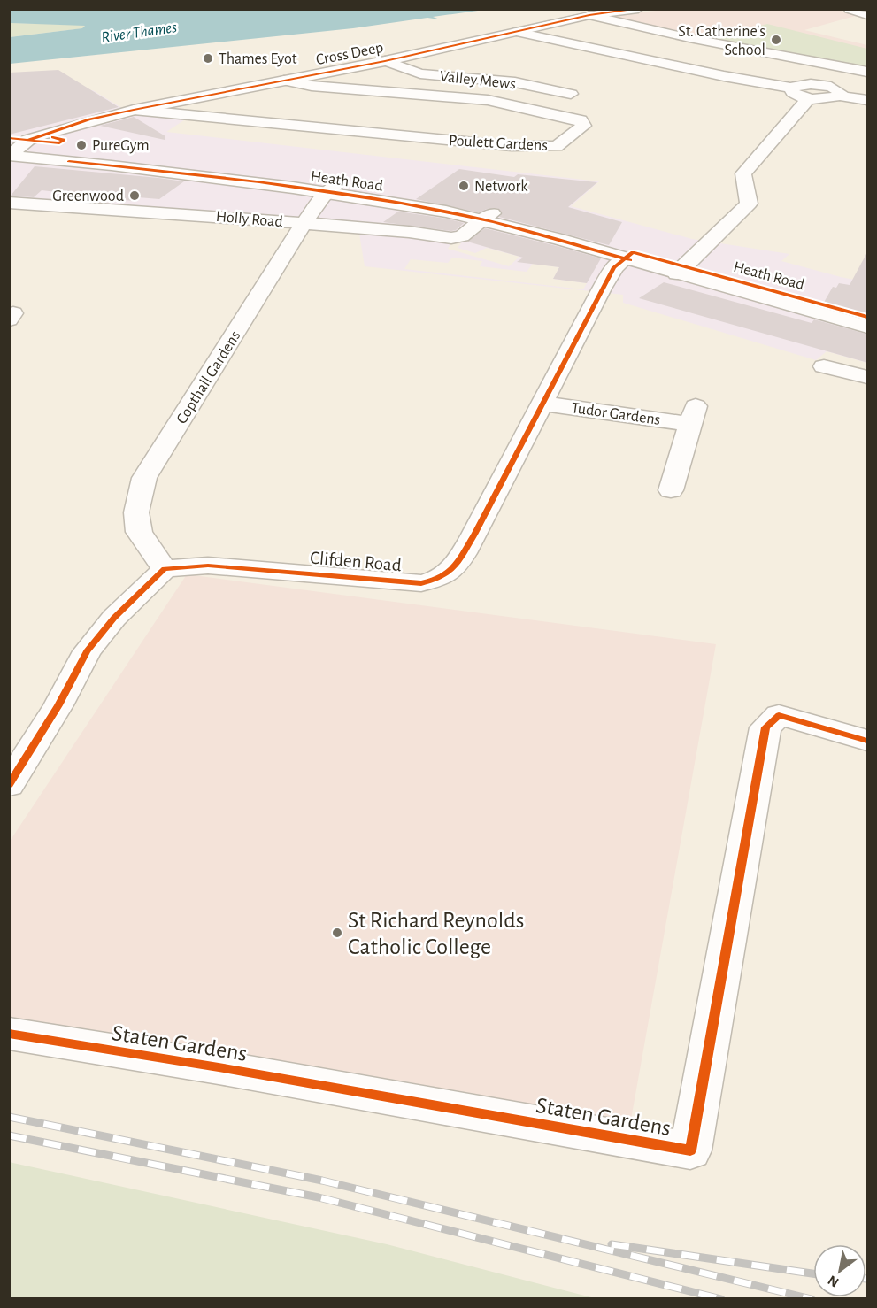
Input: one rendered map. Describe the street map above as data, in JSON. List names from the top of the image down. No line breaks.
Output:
{"streets":{"street":["Cross Deep","Valley Mews","Poulett Gardens","Heath Road","Holly Road","Copthall Gardens","Tudor Gardens","Clifden Road","Staten Gardens"]},"crossings":[["Cross Deep","Valley Mews"],["Cross Deep","Poulett Gardens"],["Cross Deep","Heath Road"],["Heath Road","Holly Road"],["Heath Road","Copthall Gardens"],["Heath Road","Clifden Road"],["Holly Road","Copthall Gardens"],["Copthall Gardens","Clifden Road"],["Tudor Gardens","Clifden Road"]],"water":["River Thames"],"places":["St. Catherine's School","Thames Eyot","PureGym","Network","Greenwood","St Richard Reynolds Catholic College"],"north":"bottom left"}
